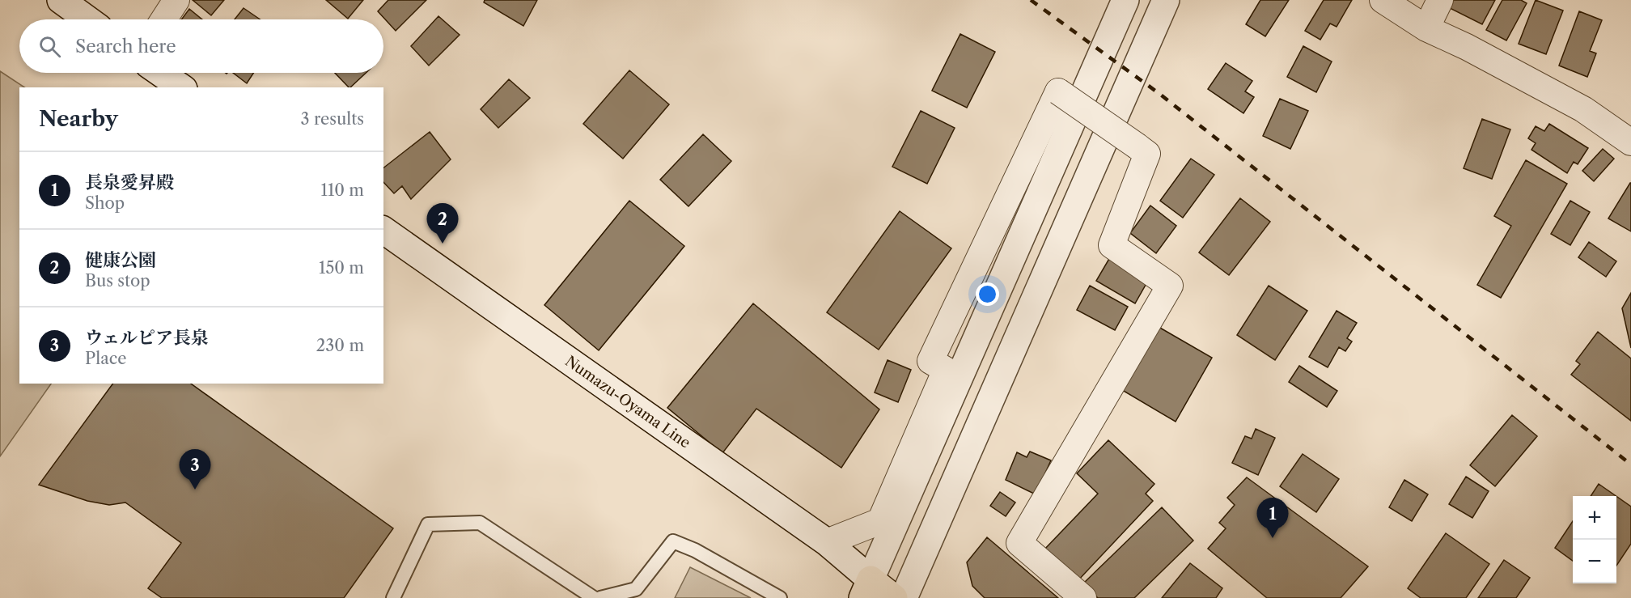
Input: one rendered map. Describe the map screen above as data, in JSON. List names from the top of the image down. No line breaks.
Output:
{"streets":{"street":["Numazu-Oyama Line"]},"page":{"search":"Search here","heading":["Nearby","3 results"],"list":[{"mark":"1","name":"長泉愛昇殿","note":"Shop","value":"110 m"},{"mark":"2","name":"健康公園","note":"Bus stop","value":"150 m"},{"mark":"3","name":"ウェルピア長泉","note":"Place","value":"230 m"}],"pins":["2","3","1"],"map_buttons":["+","−"]}}
